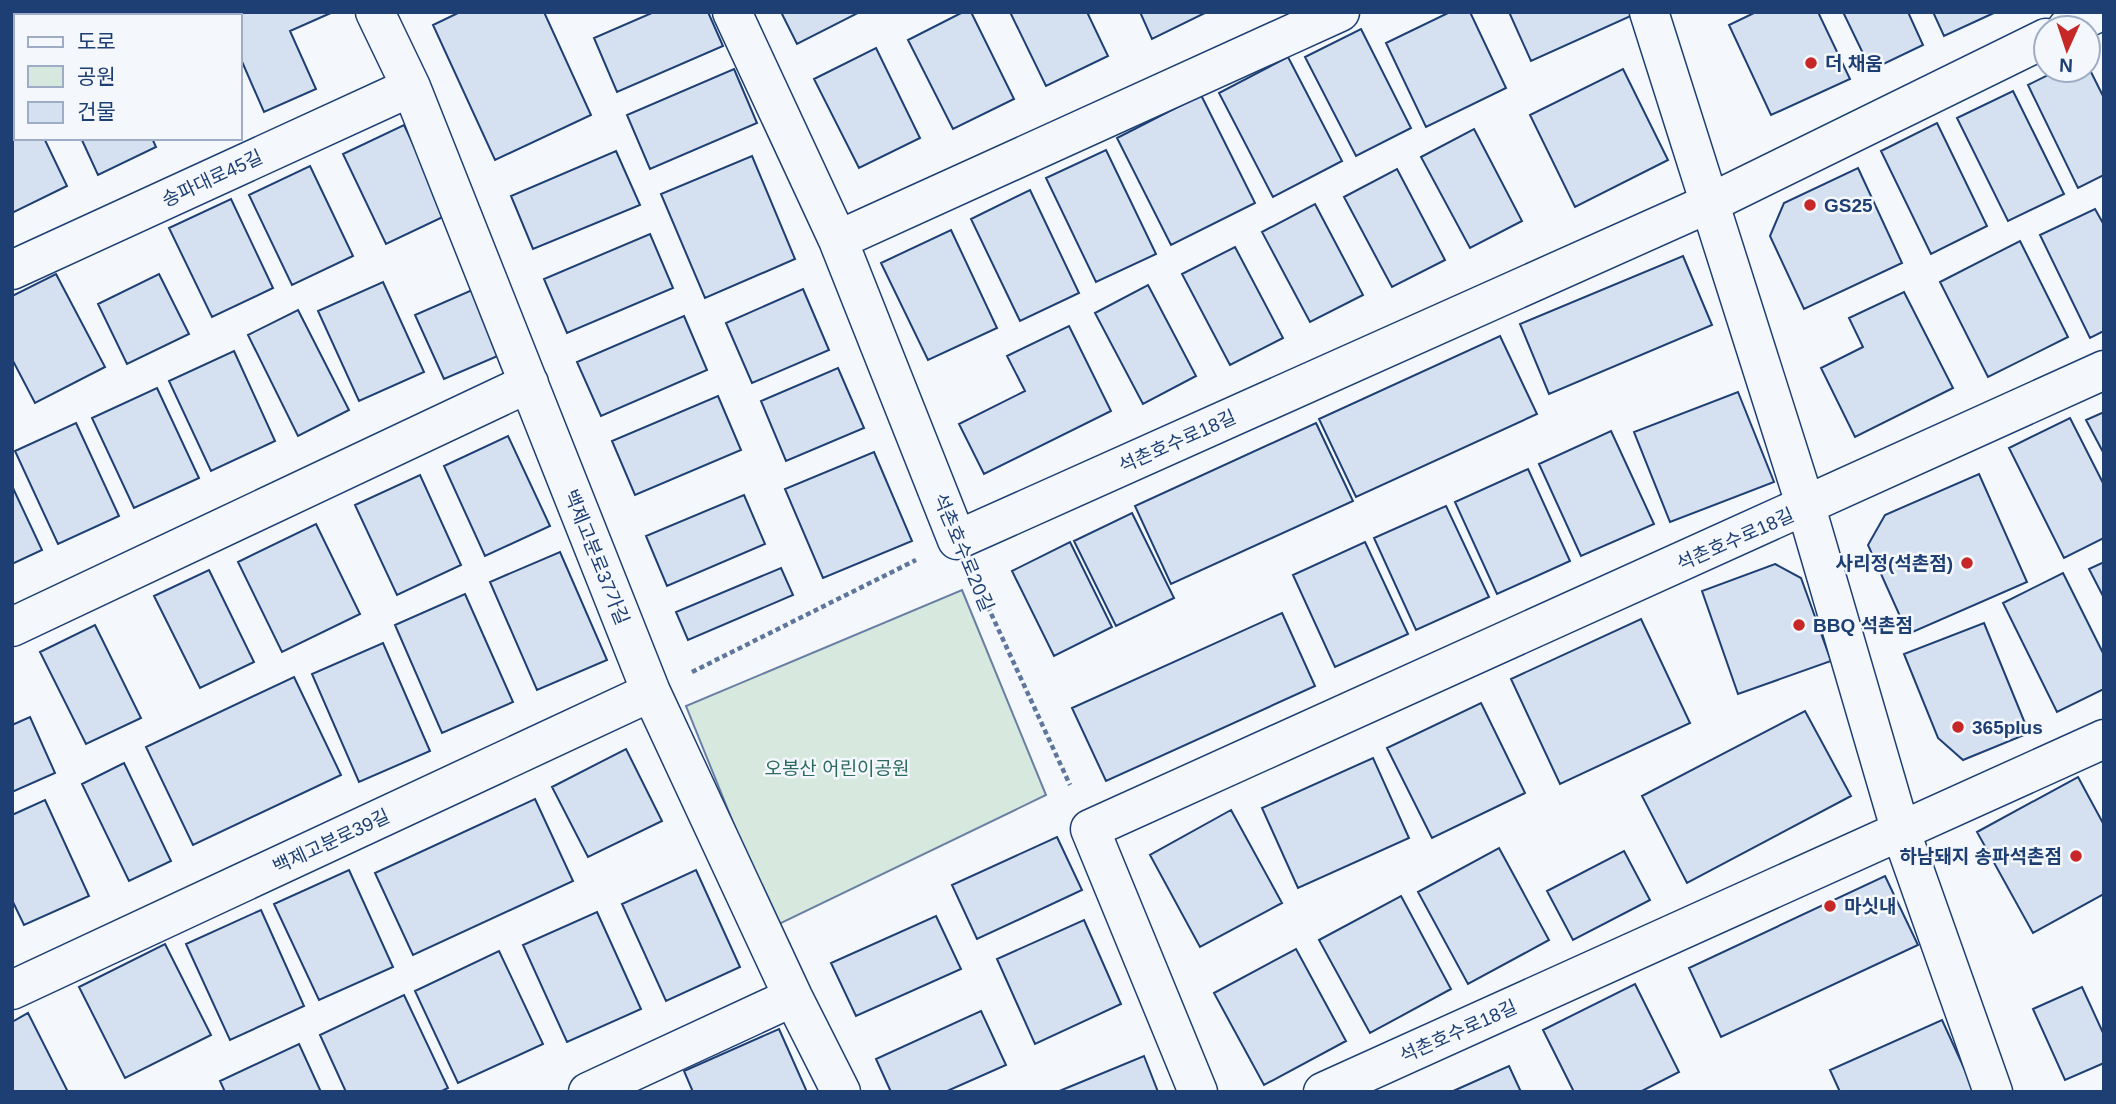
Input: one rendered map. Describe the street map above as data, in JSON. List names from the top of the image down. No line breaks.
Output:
{"streets":{"street":["송파대로45길","석촌호수로18길","석촌호수로20길","백제고분로37가길","백제고분로39길"]},"crossings":[["송파대로45길","백제고분로37가길"],["석촌호수로18길","석촌호수로20길"],["백제고분로37가길","백제고분로39길"]],"parks":["오봉산 어린이공원"],"places":["더 채움","GS25","사리정(석촌점)","BBQ 석촌점","365plus","하남돼지 송파석촌점","마싯내"],"legend":["도로","공원","건물"],"north":"bottom"}
